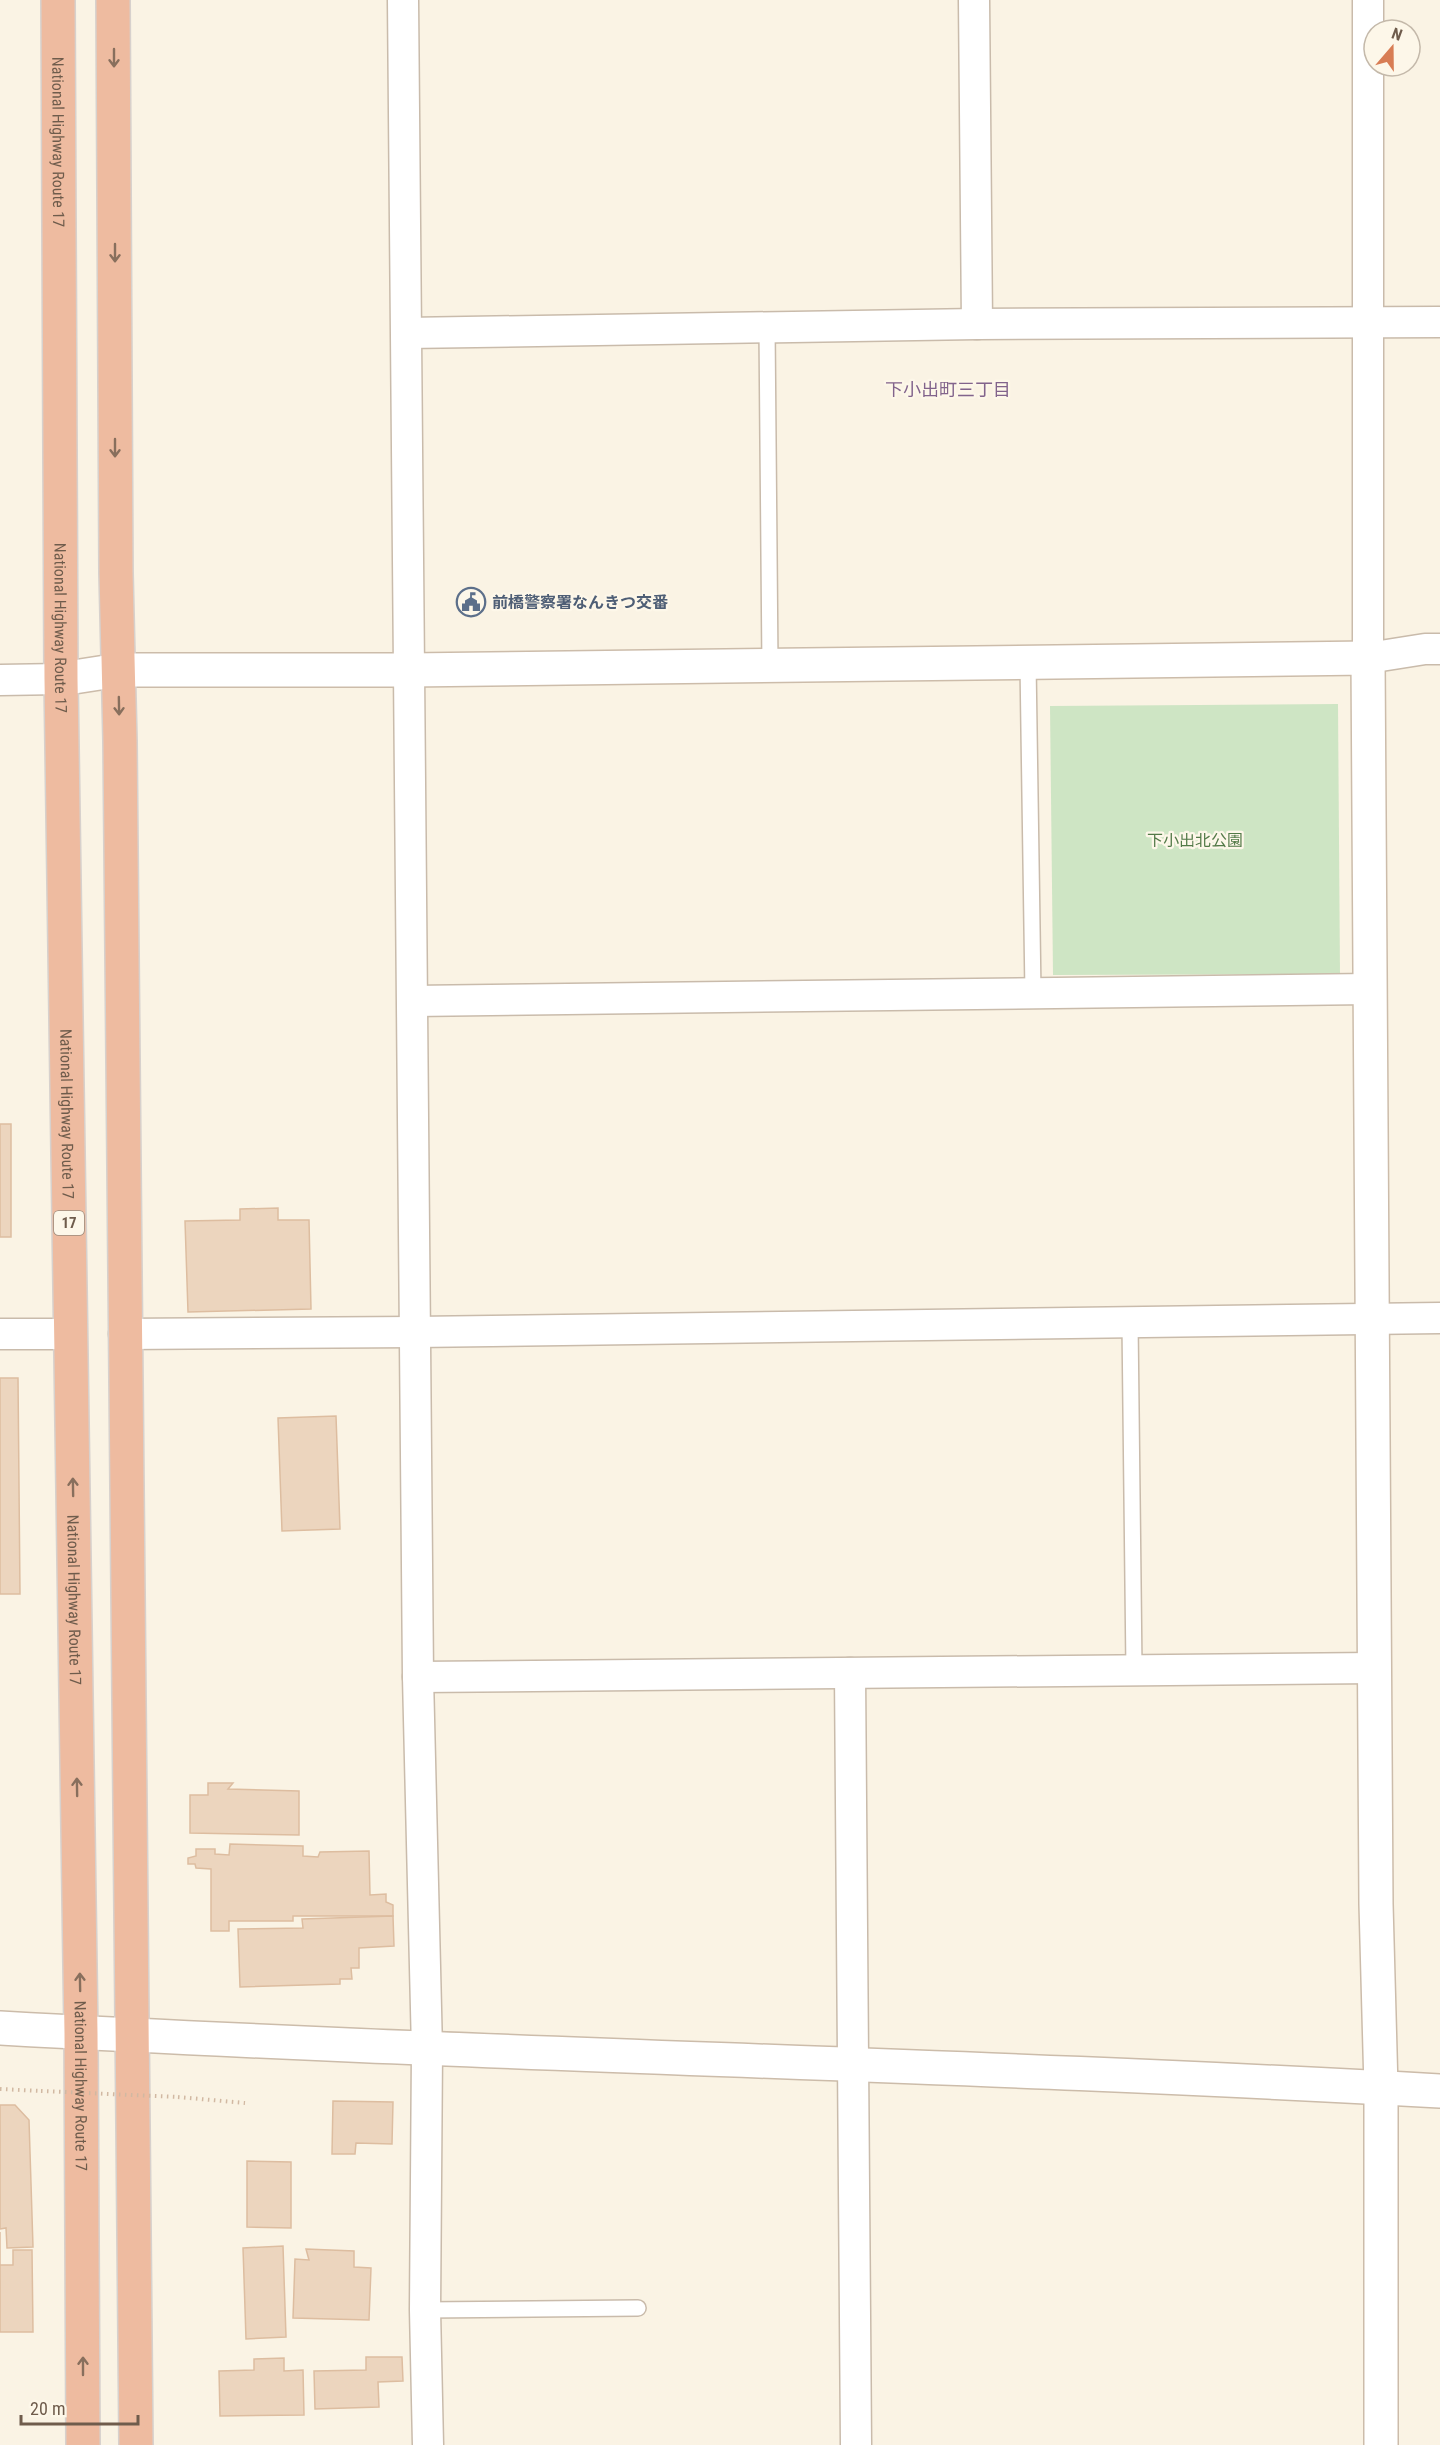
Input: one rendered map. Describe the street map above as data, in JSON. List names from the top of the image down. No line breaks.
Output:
{"streets":{"highway":["National Highway Route 17","17"]},"districts":["下小出町三丁目"],"parks":["下小出北公園"],"places":{"public building":["前橋警察署なんきつ交番"]},"scale_bar":"20 m","north":"top"}
